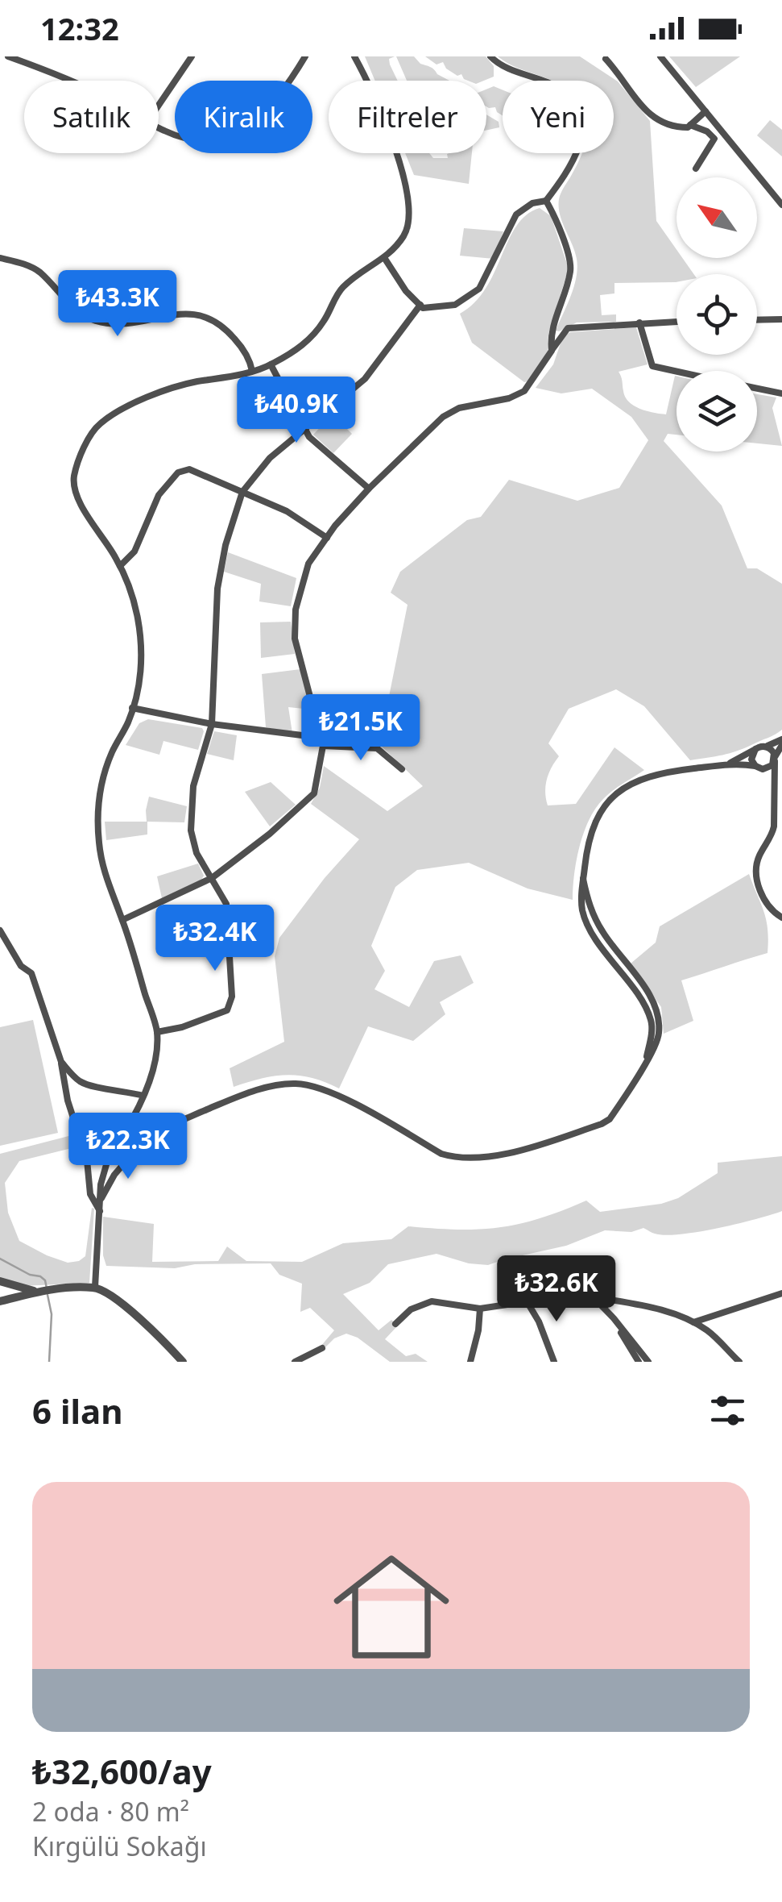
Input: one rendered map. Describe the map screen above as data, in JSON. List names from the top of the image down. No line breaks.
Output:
{"north":"top left","page":{"status":"12:32","chip":["Satılık","Kiralık","Filtreler","Yeni"],"price":["₺43.3K","₺40.9K","₺21.5K","₺32.4K","₺22.3K","₺32.6K"],"heading":"6 ilan","list":[{"name":"₺32,600/ay","note":"2 oda · 80 m² · Kırgülü Sokağı"}]}}
